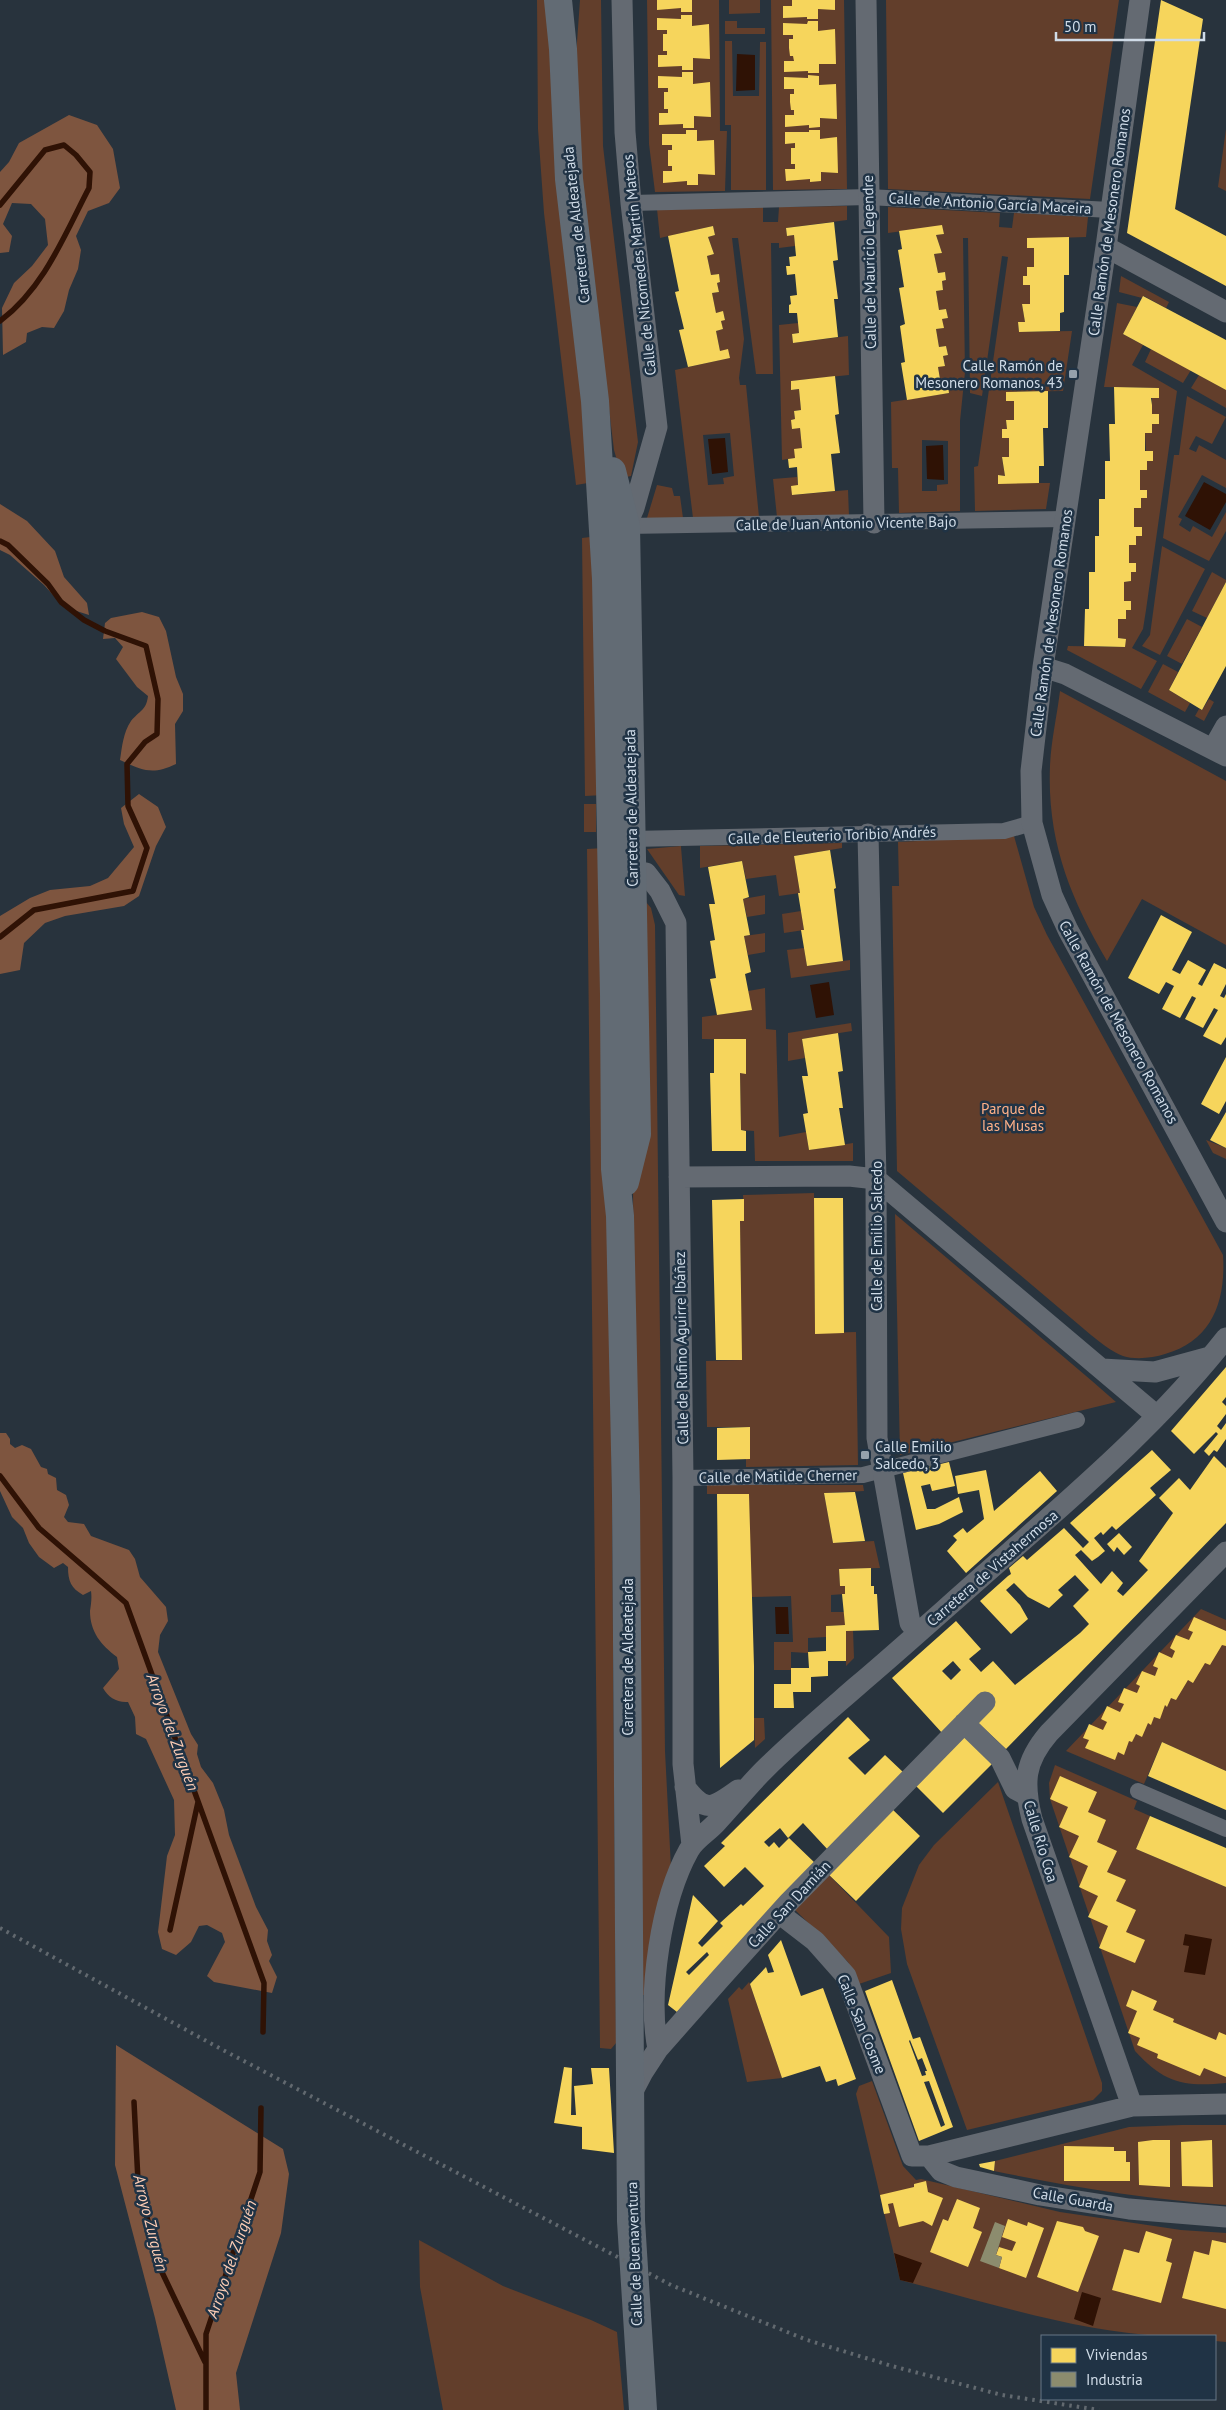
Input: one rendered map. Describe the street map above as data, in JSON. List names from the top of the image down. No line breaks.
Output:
{"streets":{"main road":["Carretera de Aldeatejada","Calle de Buenaventura"],"street":["Calle de Antonio García Maceira","Calle Ramón de Mesonero Romanos","Calle de Mauricio Legendre","Calle de Nicomedes Martín Mateos","Calle de Juan Antonio Vicente Bajo","Calle de Eleuterio Toribio Andrés","Calle de Emilio Salcedo","Calle de Rufino Aguirre Ibáñez","Calle de Matilde Cherner","Carretera de Vistahermosa","Calle Río Coa","Calle San Damián","Calle San Cosme","Calle Guarda"]},"crossings":[["Calle de Antonio García Maceira","Calle Ramón de Mesonero Romanos"],["Calle de Antonio García Maceira","Calle de Mauricio Legendre"],["Calle de Antonio García Maceira","Calle de Nicomedes Martín Mateos"],["Calle Ramón de Mesonero Romanos","Calle de Juan Antonio Vicente Bajo"],["Calle Ramón de Mesonero Romanos","Calle de Eleuterio Toribio Andrés"],["Carretera de Aldeatejada","Calle de Nicomedes Martín Mateos"],["Carretera de Aldeatejada","Calle de Juan Antonio Vicente Bajo"],["Carretera de Aldeatejada","Calle de Eleuterio Toribio Andrés"],["Carretera de Aldeatejada","Calle de Rufino Aguirre Ibáñez"],["Carretera de Aldeatejada","Calle San Damián"],["Carretera de Aldeatejada","Calle de Buenaventura"],["Calle de Mauricio Legendre","Calle de Juan Antonio Vicente Bajo"],["Calle de Nicomedes Martín Mateos","Calle de Juan Antonio Vicente Bajo"],["Calle de Eleuterio Toribio Andrés","Calle de Emilio Salcedo"],["Calle de Emilio Salcedo","Calle de Matilde Cherner"],["Calle de Emilio Salcedo","Carretera de Vistahermosa"],["Calle de Rufino Aguirre Ibáñez","Calle de Matilde Cherner"],["Calle de Rufino Aguirre Ibáñez","Carretera de Vistahermosa"],["Carretera de Vistahermosa","Calle San Damián"],["Calle San Damián","Calle San Cosme"],["Calle San Damián","Calle de Buenaventura"],["Calle San Cosme","Calle Guarda"]],"water":["Arroyo del Zurguén","Arroyo Zurguén"],"parks":["Parque de las Musas"],"places":{"transit":["Calle Ramón de Mesonero Romanos, 43","Calle Emilio Salcedo, 3"]},"legend":["Viviendas","Industria"],"scale_bar":"50 m"}
